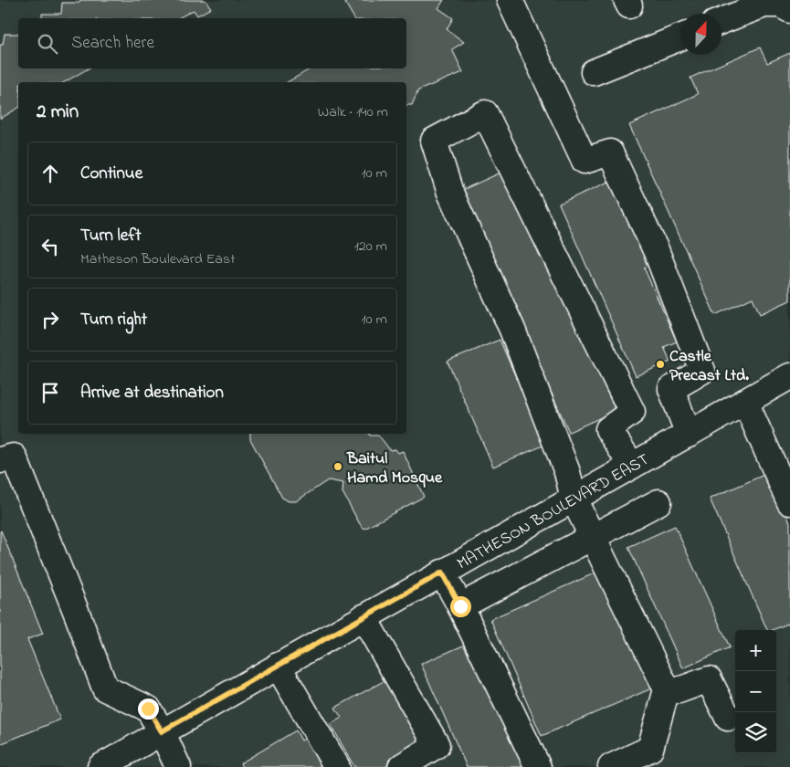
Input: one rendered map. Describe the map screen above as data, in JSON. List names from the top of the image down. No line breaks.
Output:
{"streets":{"street":["MATHESON BOULEVARD EAST"]},"places":["Castle Precast Ltd.","Baitul Hamd Mosque"],"north":"top","page":{"search":"Search here","heading":["2 min","Walk · 140 m"],"list":[["Continue","10 m"],["Turn left","Matheson Boulevard East","120 m"],["Turn right","10 m"],"Arrive at destination"],"map_buttons":["+","−"]}}
